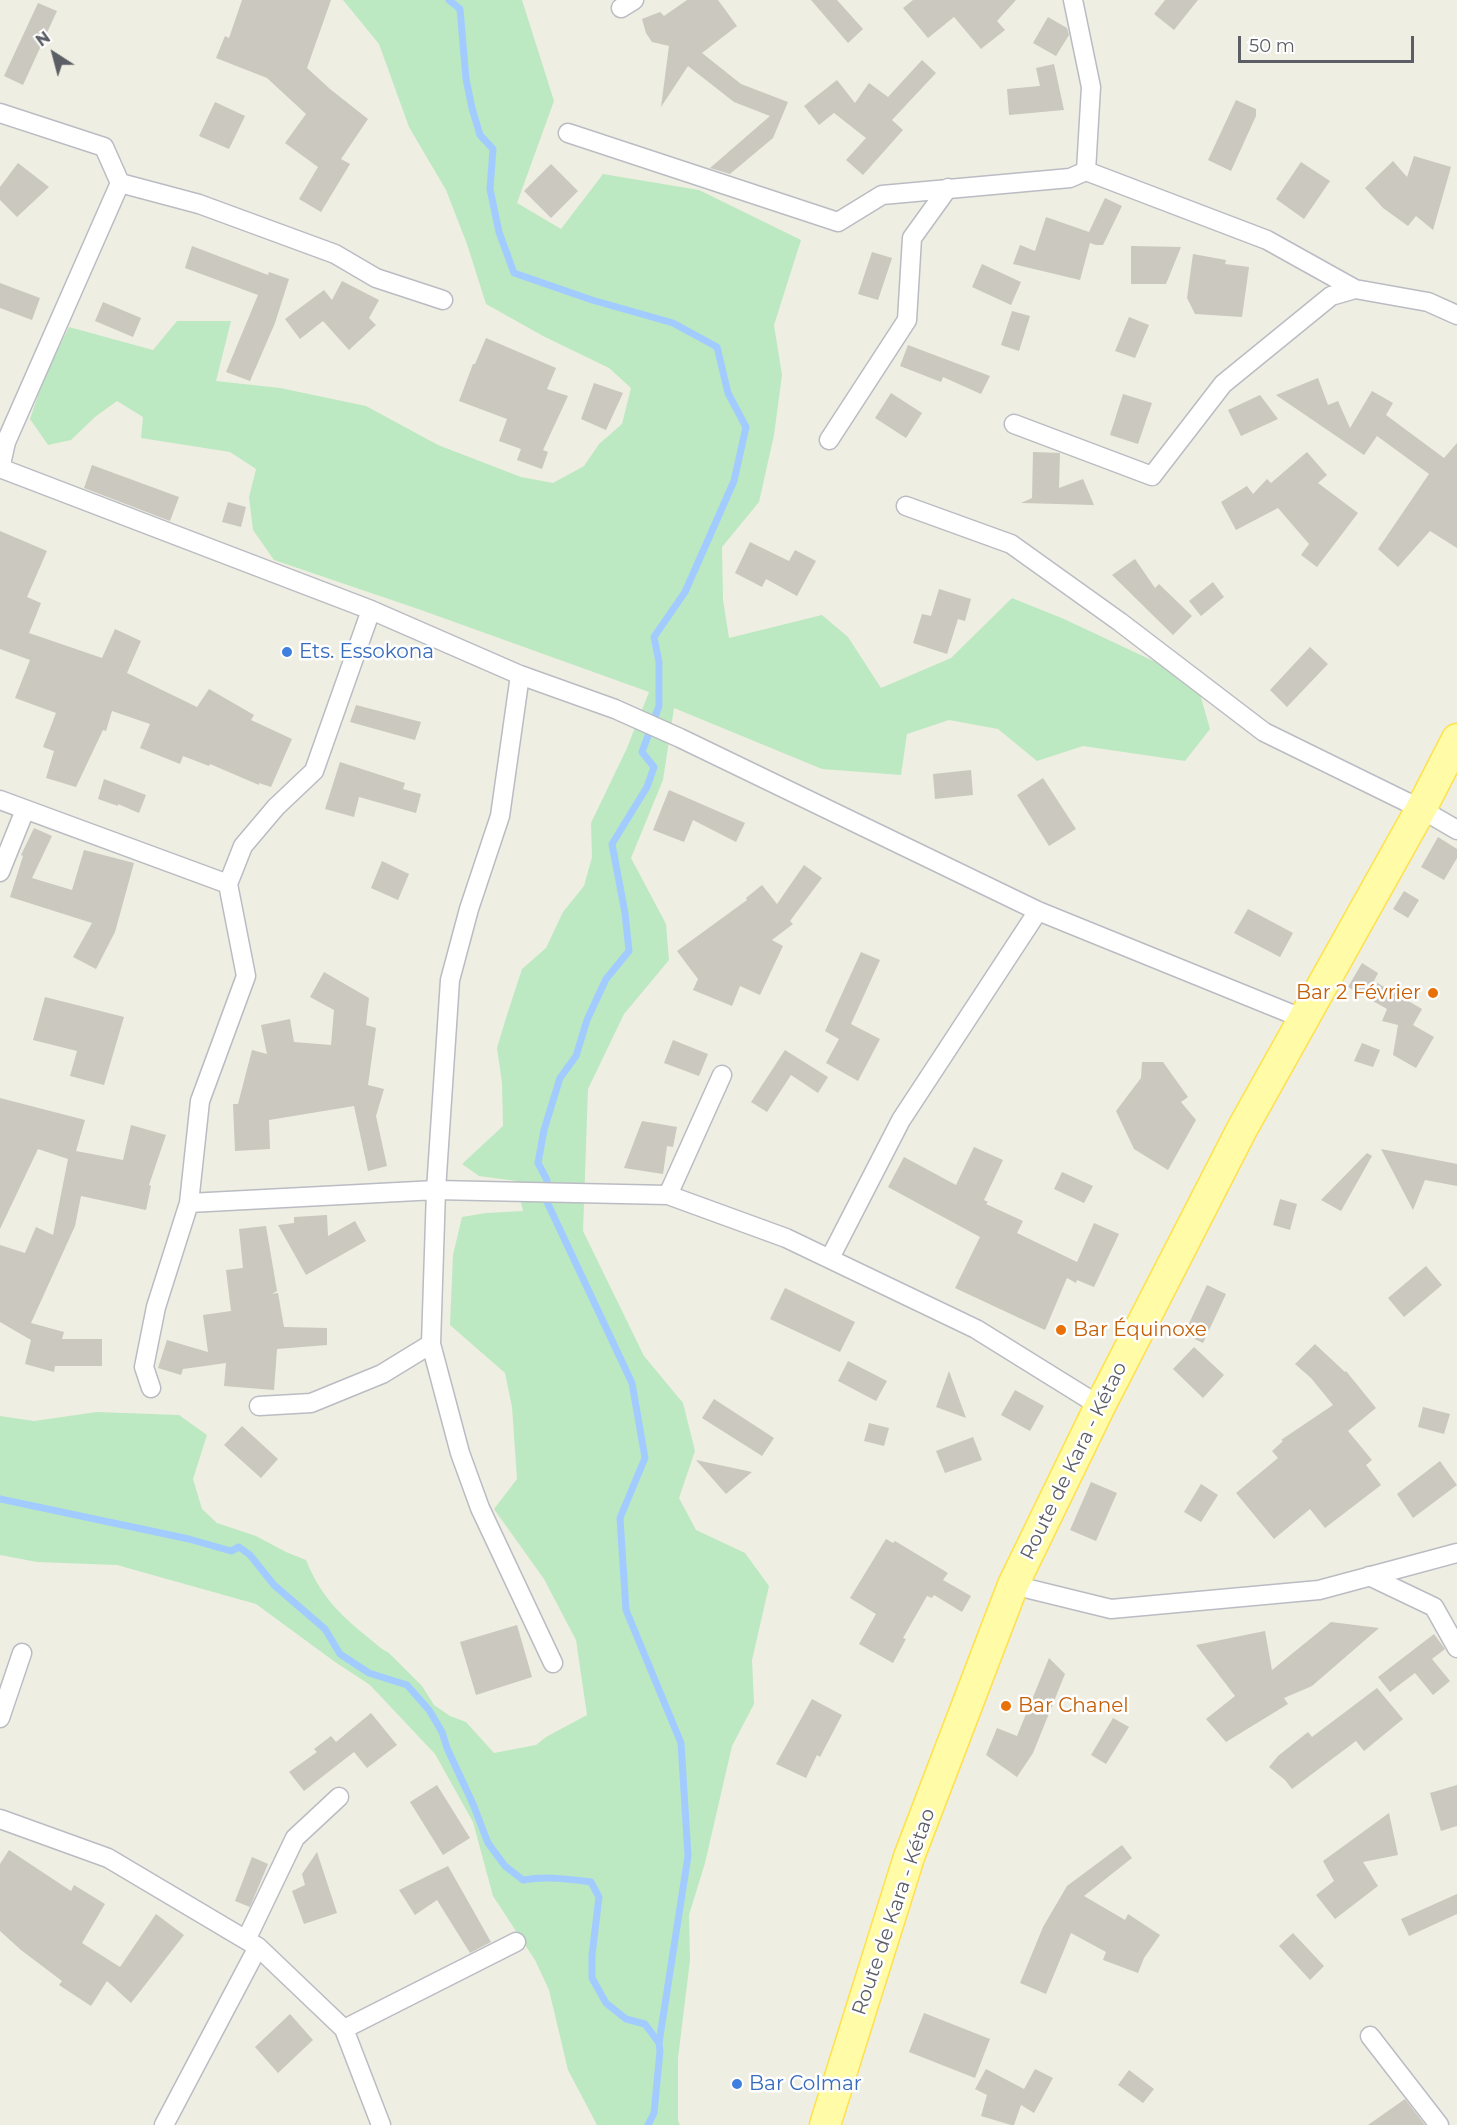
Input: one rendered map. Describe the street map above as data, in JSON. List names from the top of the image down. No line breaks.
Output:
{"streets":{"main road":["Route de Kara - Kétao"]},"places":["Ets. Essokona","Bar 2 Février","Bar Équinoxe","Bar Chanel","Bar Colmar"],"scale_bar":"50 m","north":"top left"}
